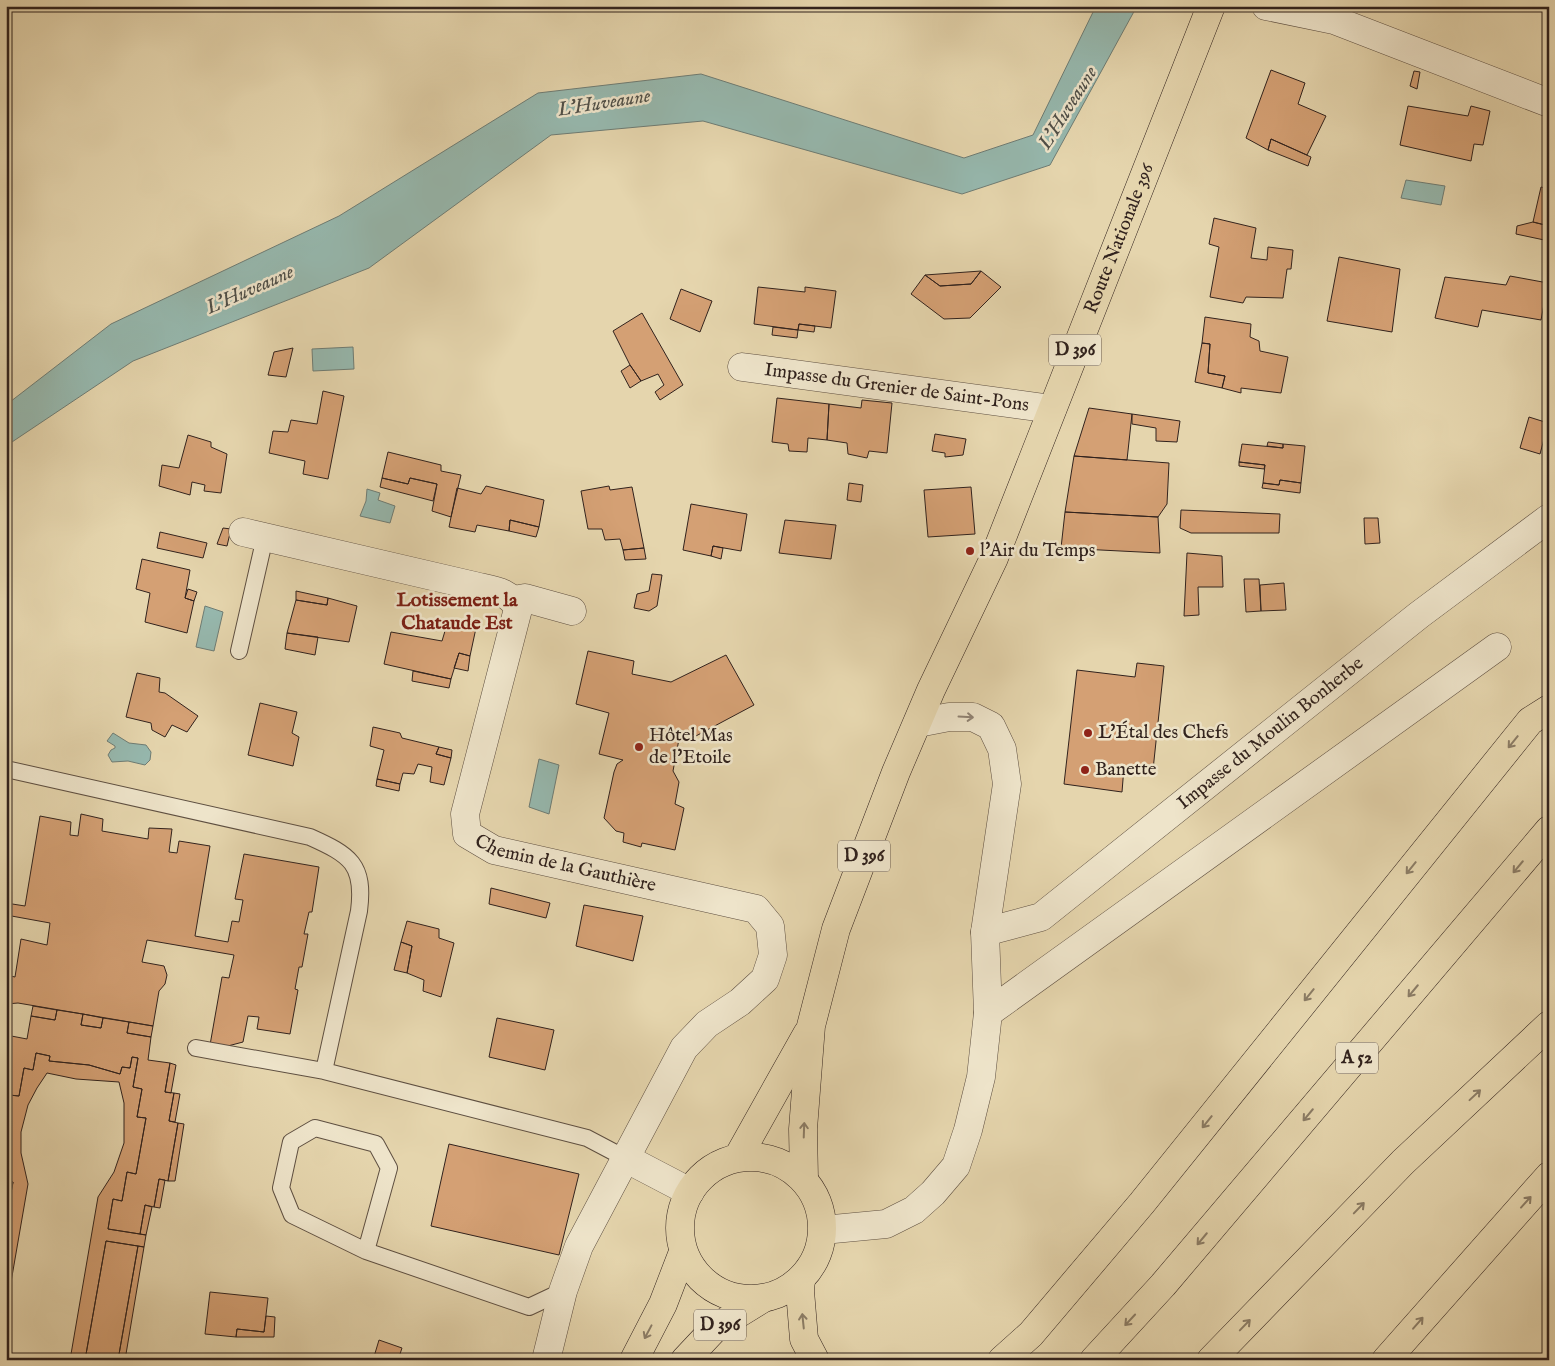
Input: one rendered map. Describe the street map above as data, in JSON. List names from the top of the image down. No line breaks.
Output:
{"streets":{"main road":["Route Nationale 396","D 396","A 52"],"street":["Impasse du Grenier de Saint-Pons","Impasse du Moulin Bonherbe","Chemin de la Gauthière"]},"crossings":[["Route Nationale 396","D 396"],["Route Nationale 396","Impasse du Grenier de Saint-Pons"]],"districts":["Lotissement la Chataude Est"],"water":["L'Huveaune"],"places":["l'Air du Temps","L'Étal des Chefs","Hôtel Mas de l'Etoile","Banette"]}
